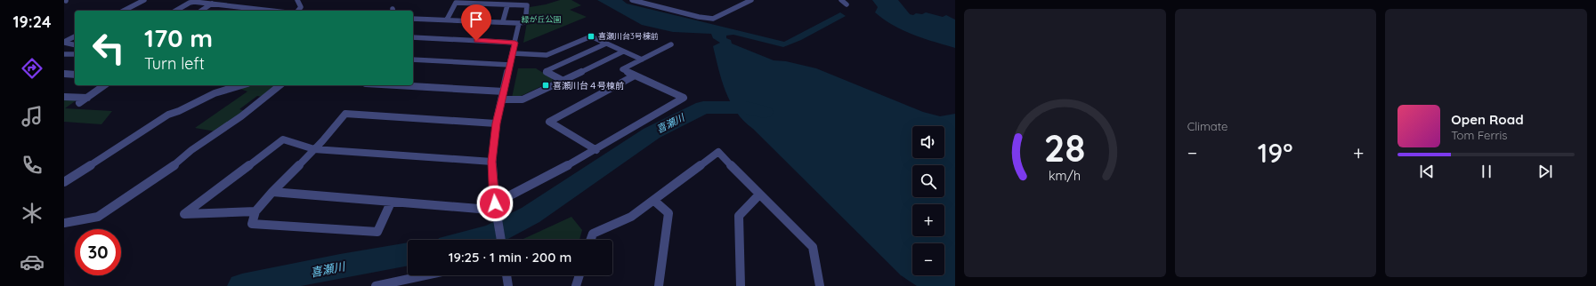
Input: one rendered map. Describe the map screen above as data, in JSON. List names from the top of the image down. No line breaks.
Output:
{"water":["喜瀬川"],"parks":["緑が丘公園"],"places":{"transit":["喜瀬川台3号棟前","喜瀬川台４号棟前"]},"page":{"tabs":"19:24","tile":"Climate","turn":["170 m","Turn left"],"song":["Open Road","Tom Ferris"],"map_buttons":["+","−"],"heat":["−","19°","+"],"limit":"30","trip":"19:25 · 1 min · 200 m","gauge":["28","km/h"]}}
